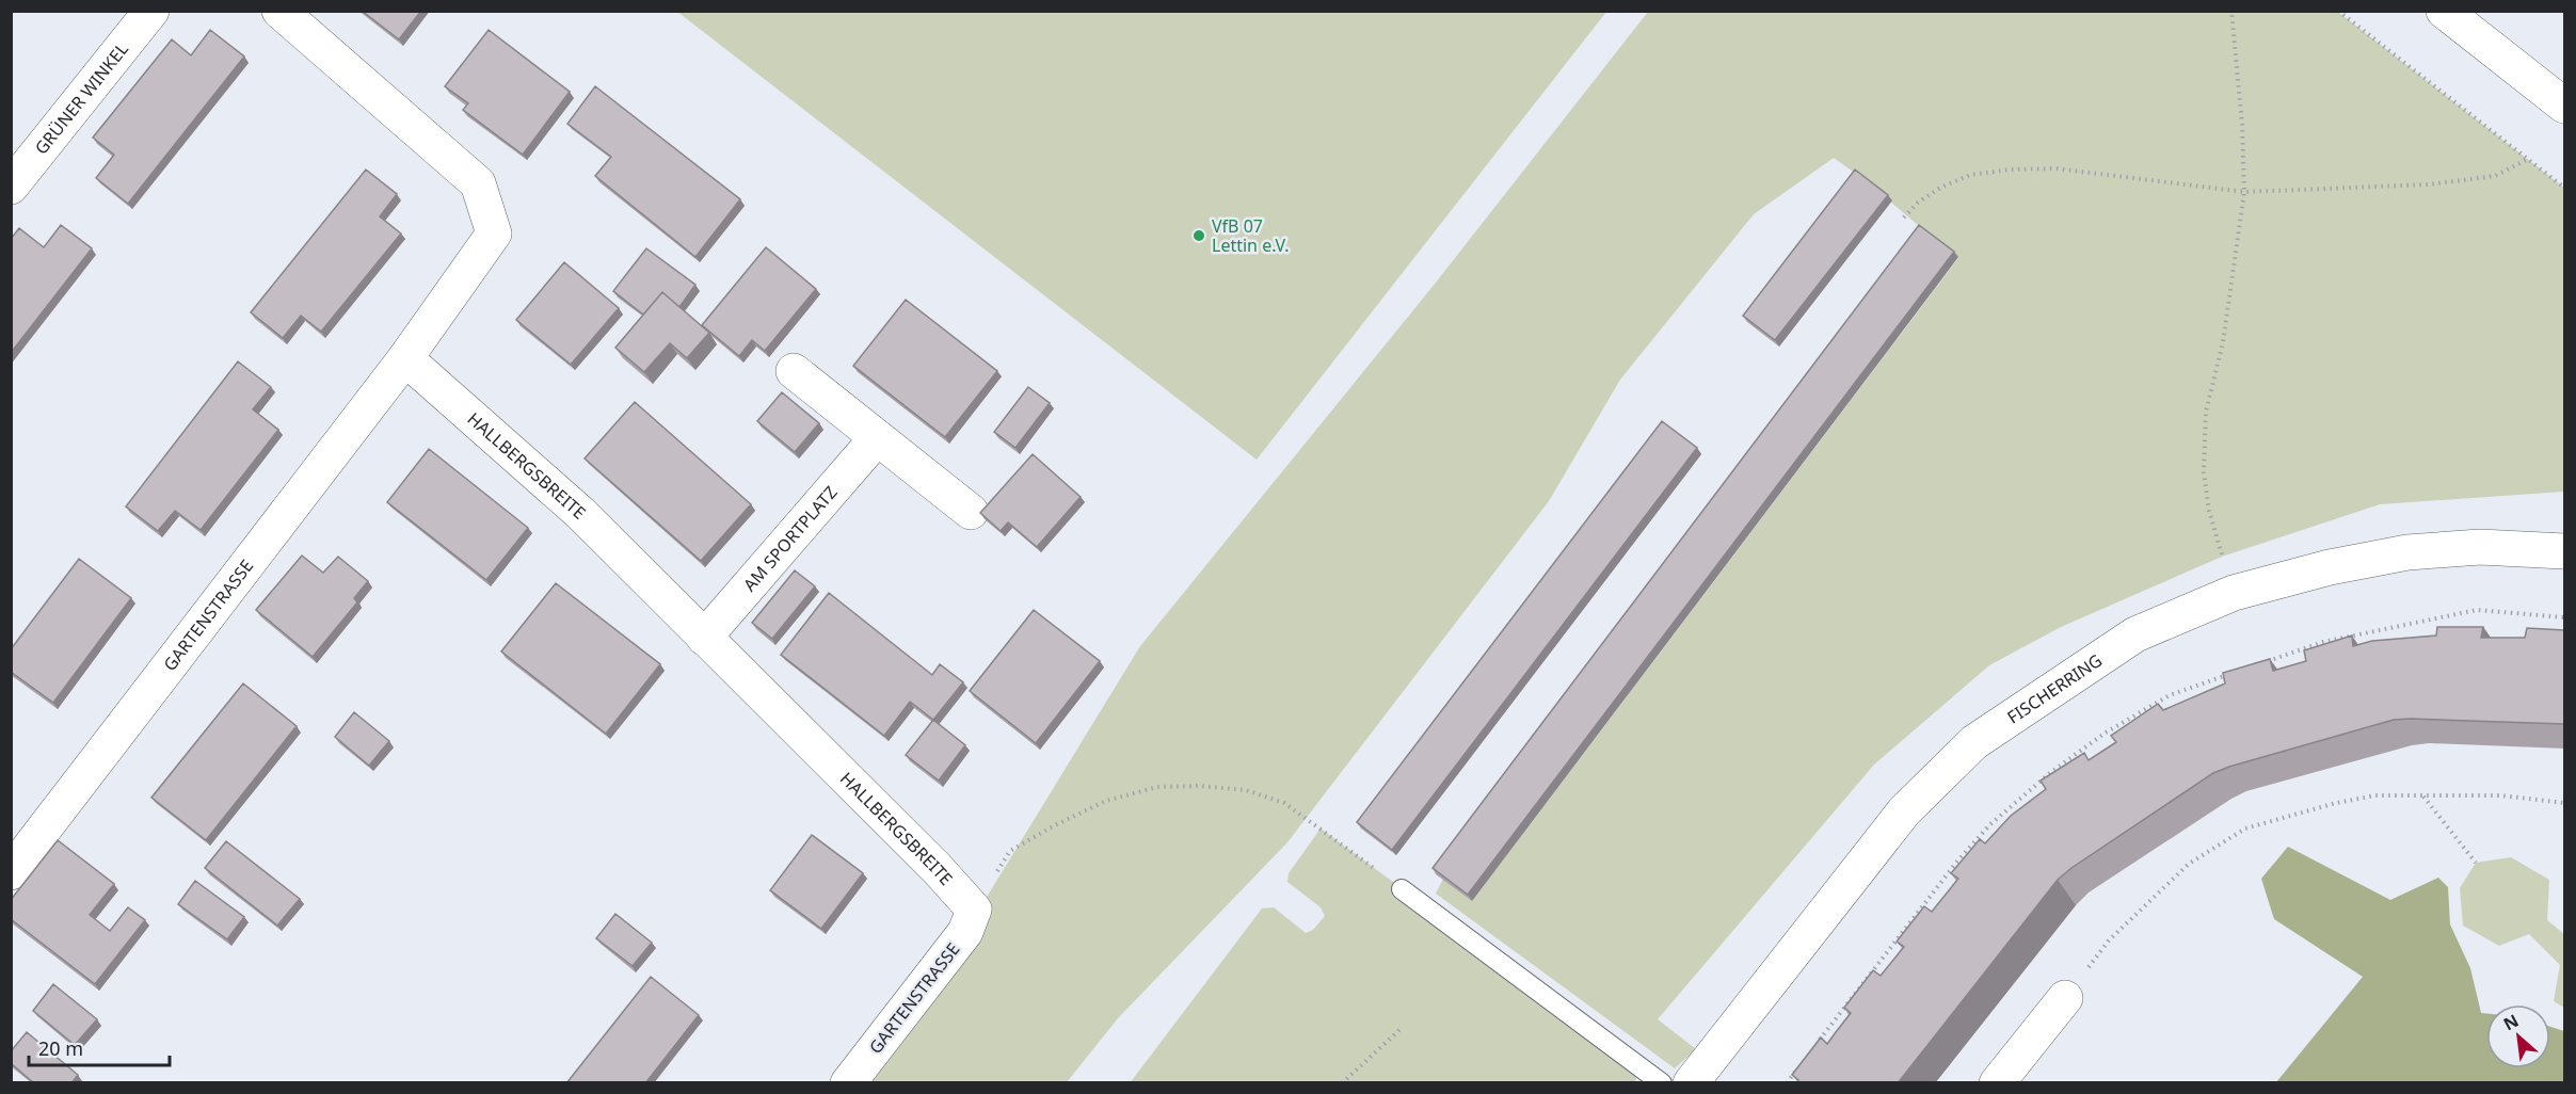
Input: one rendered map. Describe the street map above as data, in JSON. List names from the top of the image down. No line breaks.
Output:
{"streets":{"street":["GRÜNER WINKEL","HALLBERGSBREITE","AM SPORTPLATZ","GARTENSTRASSE","FISCHERRING"]},"crossings":[["HALLBERGSBREITE","AM SPORTPLATZ"],["HALLBERGSBREITE","GARTENSTRASSE"]],"places":["VfB 07 Lettin e.V."],"scale_bar":"20 m","north":"top left"}
